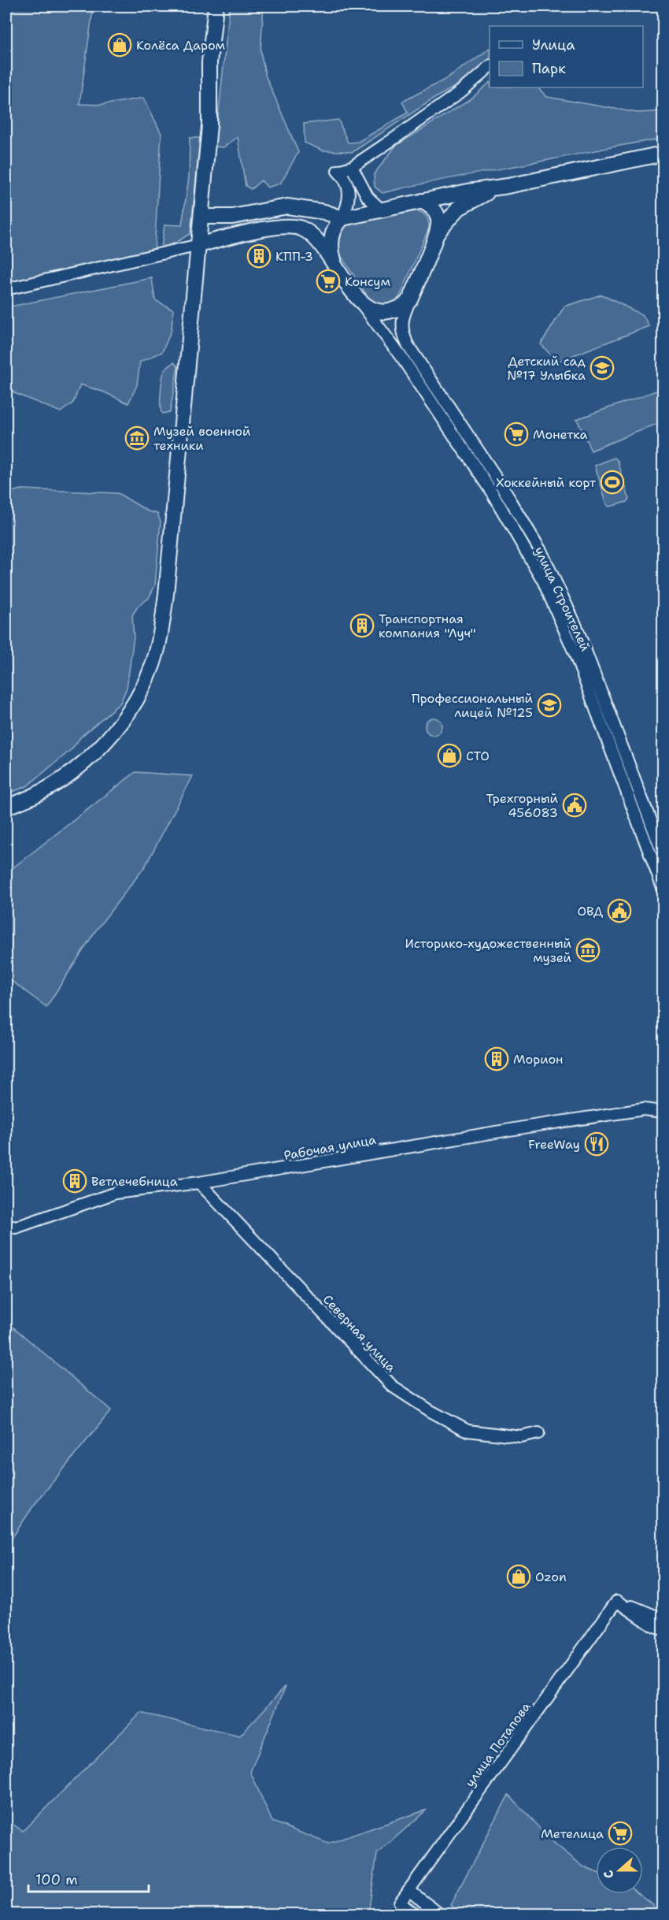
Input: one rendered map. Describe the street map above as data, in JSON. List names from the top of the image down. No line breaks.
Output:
{"streets":{"street":["улица Строителей","Рабочая улица","Северная улица","улица Потапова"]},"crossings":[["Рабочая улица","Северная улица"]],"places":{"shop":["Колёса Даром","СТО","Ozon"],"building":["КПП-3","Транспортная компания \"Луч\"","Морион","Ветлечебница"],"supermarket":["Консум","Монетка","Метелица"],"school or university":["Детский сад №17 Улыбка","Профессиональный лицей №125"],"museum":["Музей военной техники","Историко-художественный музей"],"sports":["Хоккейный корт"],"public building":["Трехгорный 456083","ОВД"],"restaurant":["FreeWay"]},"legend":["Улица","Парк"],"scale_bar":"100 m","north":"left"}
